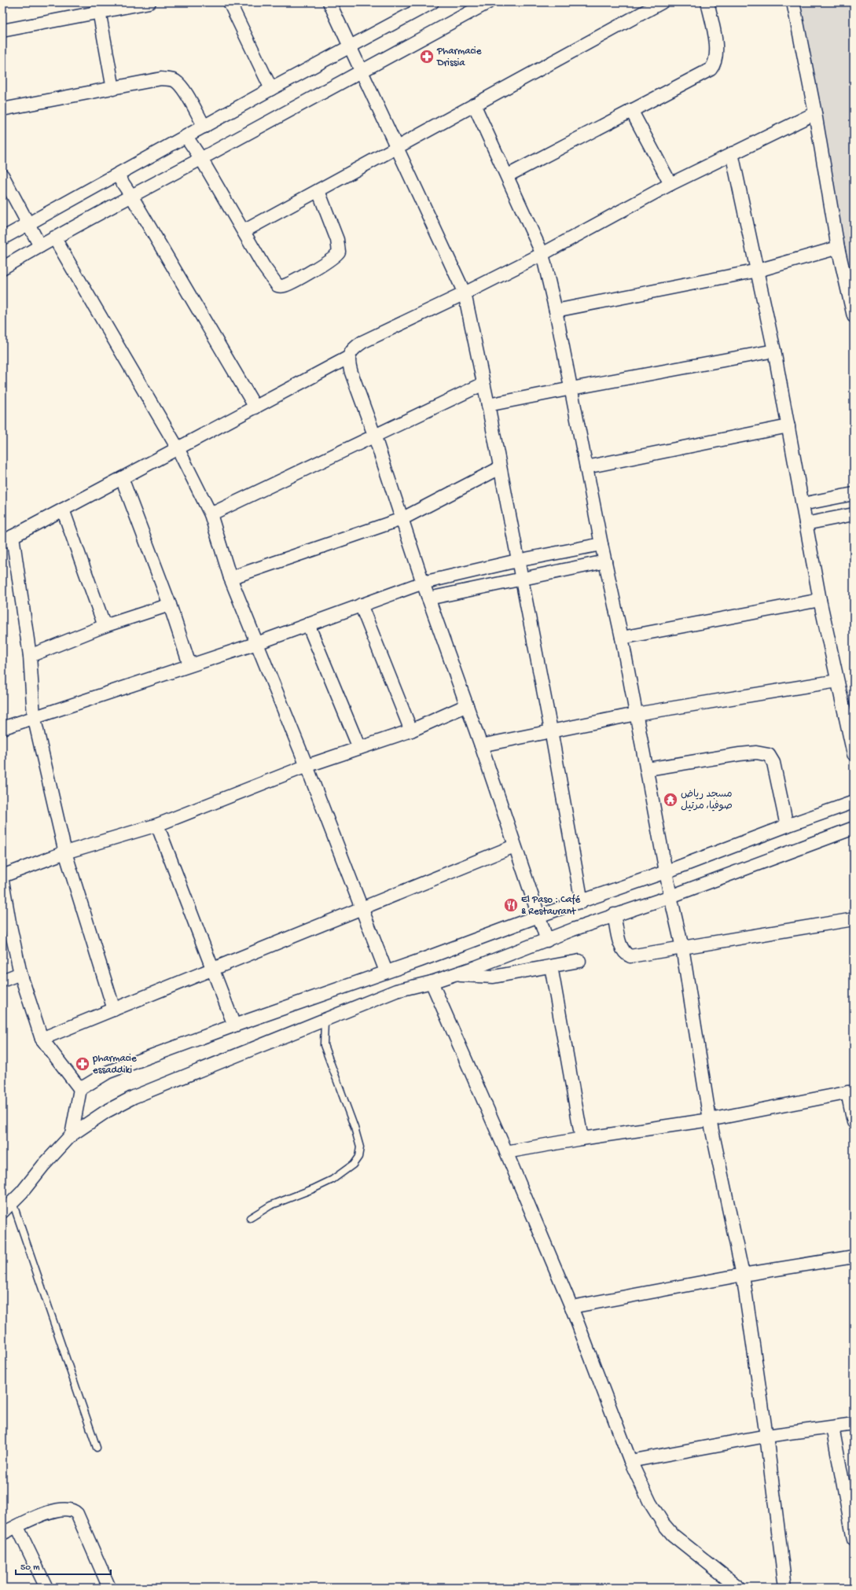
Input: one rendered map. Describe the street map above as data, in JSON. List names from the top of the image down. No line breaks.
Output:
{"places":{"pharmacy":["Pharmacie Drissia","pharmacie essaddiki"],"temple":["مسجد رياض صوفيا، مرتیل"],"restaurant":["El Paso : Café & Restaurant"]},"scale_bar":"50 m"}
